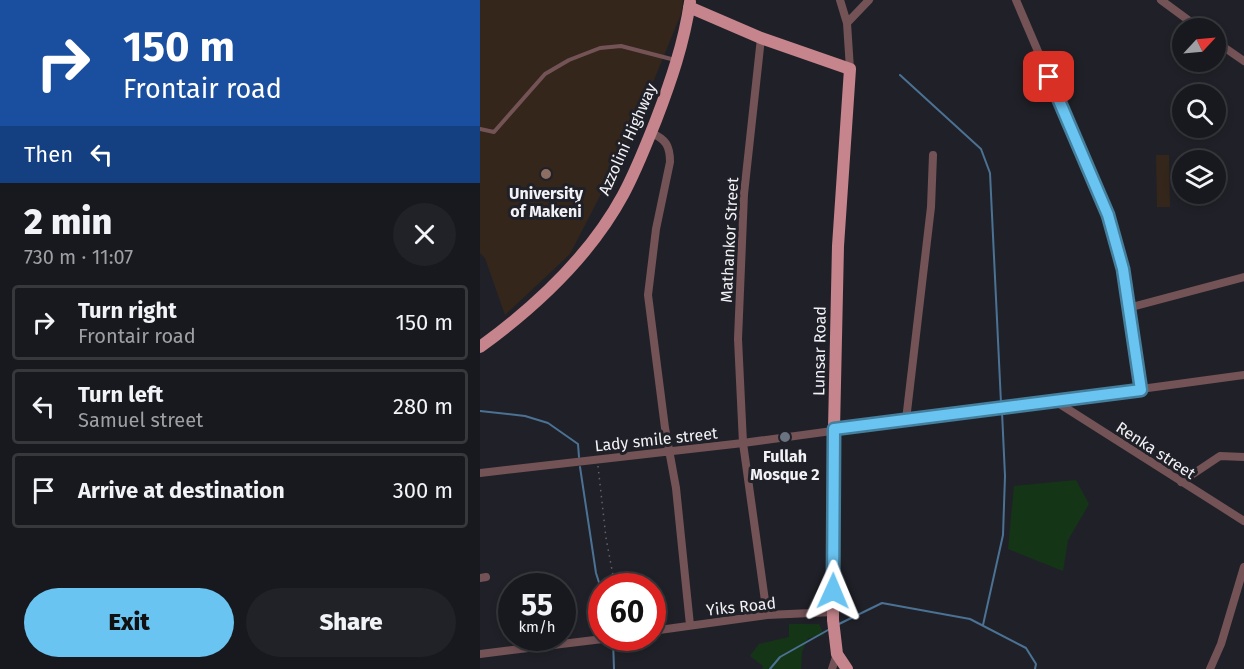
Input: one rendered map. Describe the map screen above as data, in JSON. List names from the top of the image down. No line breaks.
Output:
{"streets":{"main road":["Azzolini Highway","Lunsar Road"],"street":["Mathankor Street","Lady smile street","Renka street","Yiks Road"]},"crossings":[["Mathankor Street","Lady smile street"],["Lunsar Road","Lady smile street"],["Lunsar Road","Yiks Road"],["Lady smile street","Renka street"]],"places":["University of Makeni","Fullah Mosque 2"],"north":"top right","page":{"turn":["150 m","Frontair road"],"then":"Then","heading":["2 min","730 m · 11:07"],"list":[{"name":"Turn right","note":"Frontair road","value":"150 m"},{"name":"Turn left","note":"Samuel street","value":"280 m"},{"name":"Arrive at destination","value":"300 m"}],"speed":"55 km/h","limit":"60","buttons":["Exit","Share"]}}
